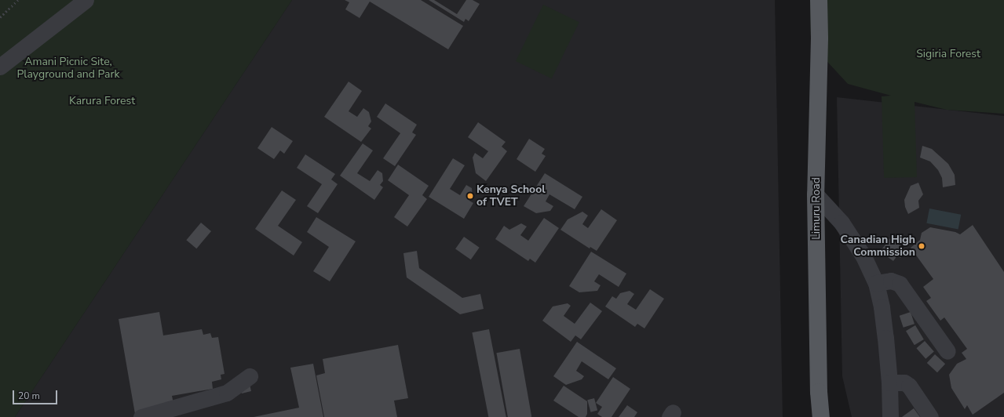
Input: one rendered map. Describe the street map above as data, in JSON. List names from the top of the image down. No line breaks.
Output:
{"streets":{"main road":["Limuru Road"]},"parks":["Sigiria Forest","Amani Picnic Site, Playground and Park","Karura Forest"],"places":["Kenya School of TVET","Canadian High Commission"],"scale_bar":"20 m"}
